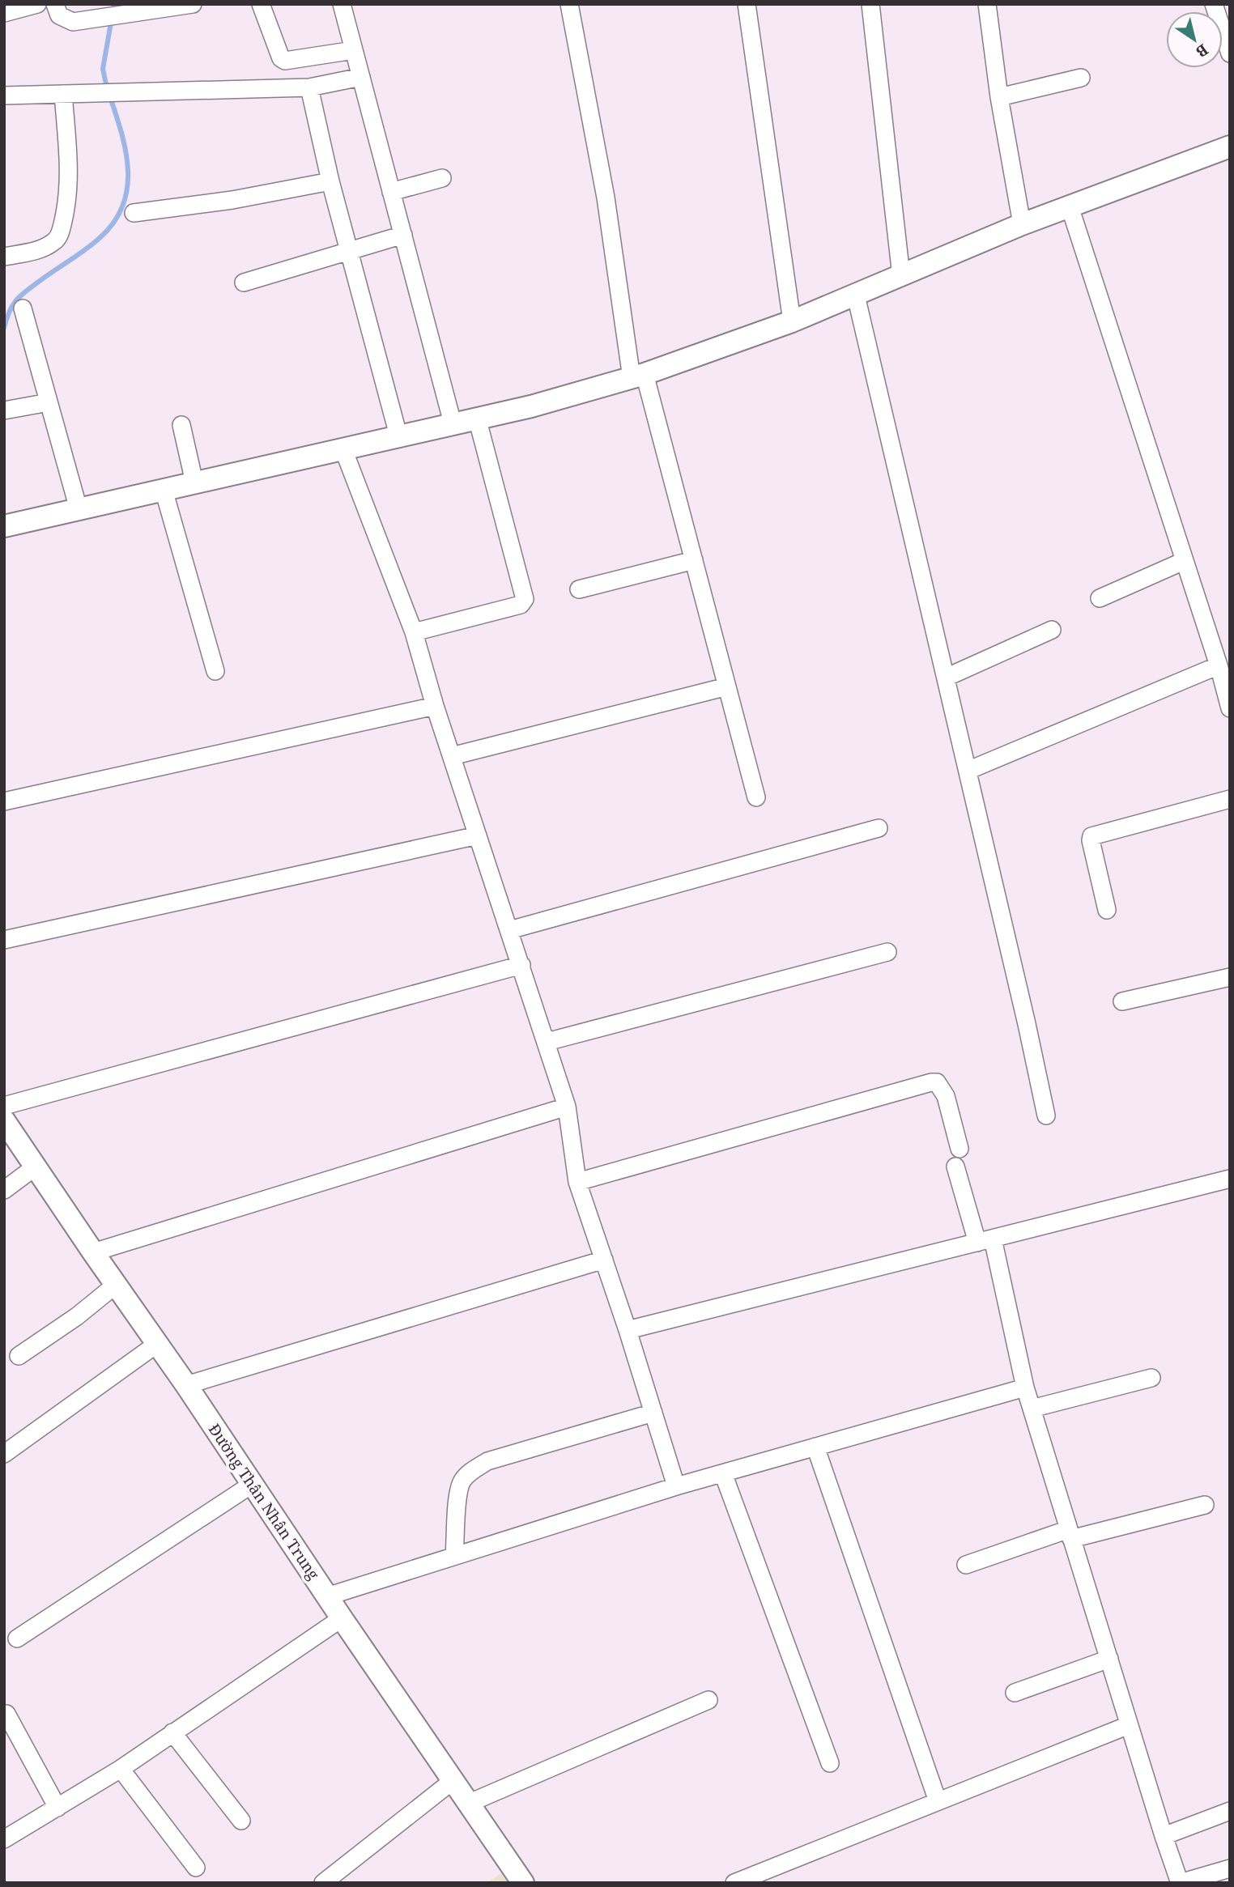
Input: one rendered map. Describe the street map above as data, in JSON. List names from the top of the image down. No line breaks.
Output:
{"streets":{"street":["Đường Thân Nhân Trung"]},"north":"bottom right"}
